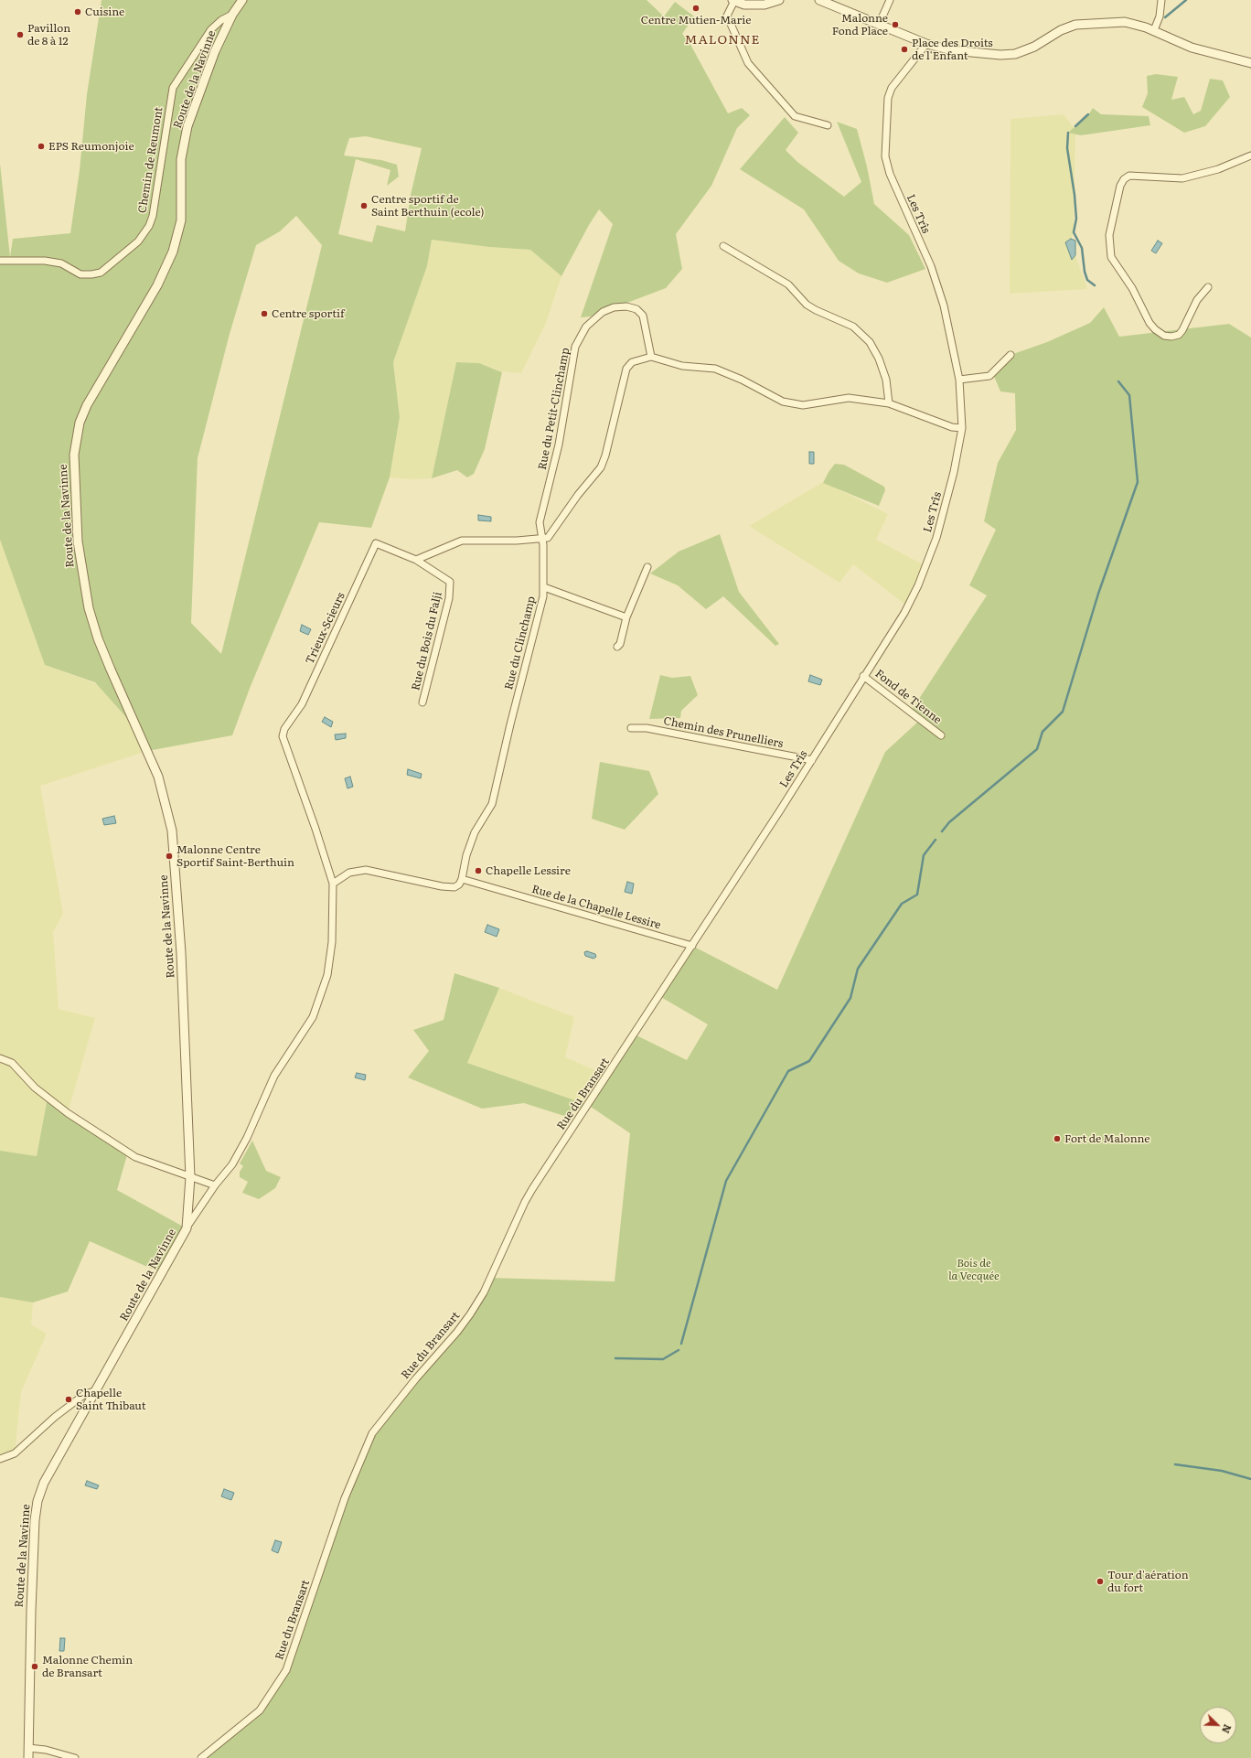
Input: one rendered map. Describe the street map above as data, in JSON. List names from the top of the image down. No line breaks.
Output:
{"streets":{"street":["Route de la Navinne","Chemin de Reumont","Les Trîs","Rue du Petit-Clinchamp","Trieux-Scieurs","Rue du Bois du Falji","Rue du Clinchamp","Fond de Tienne","Chemin des Prunelliers","Rue de la Chapelle Lessire","Rue du Bransart"]},"crossings":[["Route de la Navinne","Chemin de Reumont"],["Les Trîs","Fond de Tienne"],["Les Trîs","Chemin des Prunelliers"],["Les Trîs","Rue de la Chapelle Lessire"],["Les Trîs","Rue du Bransart"],["Rue du Petit-Clinchamp","Rue du Clinchamp"],["Trieux-Scieurs","Rue du Bois du Falji"],["Rue du Clinchamp","Rue de la Chapelle Lessire"],["Rue de la Chapelle Lessire","Rue du Bransart"]],"districts":["MALONNE"],"parks":["Bois de la Vecquée"],"places":["Centre Mutien-Marie","Cuisine","Malonne Fond Place","Pavillon de 8 à 12","Place des Droits de l'Enfant","EPS Reumonjoie","Centre sportif de Saint Berthuin (ecole)","Centre sportif","Malonne Centre Sportif Saint-Berthuin","Chapelle Lessire","Fort de Malonne","Chapelle Saint Thibaut","Tour d'aération du fort","Malonne Chemin de Bransart"],"north":"bottom right"}
